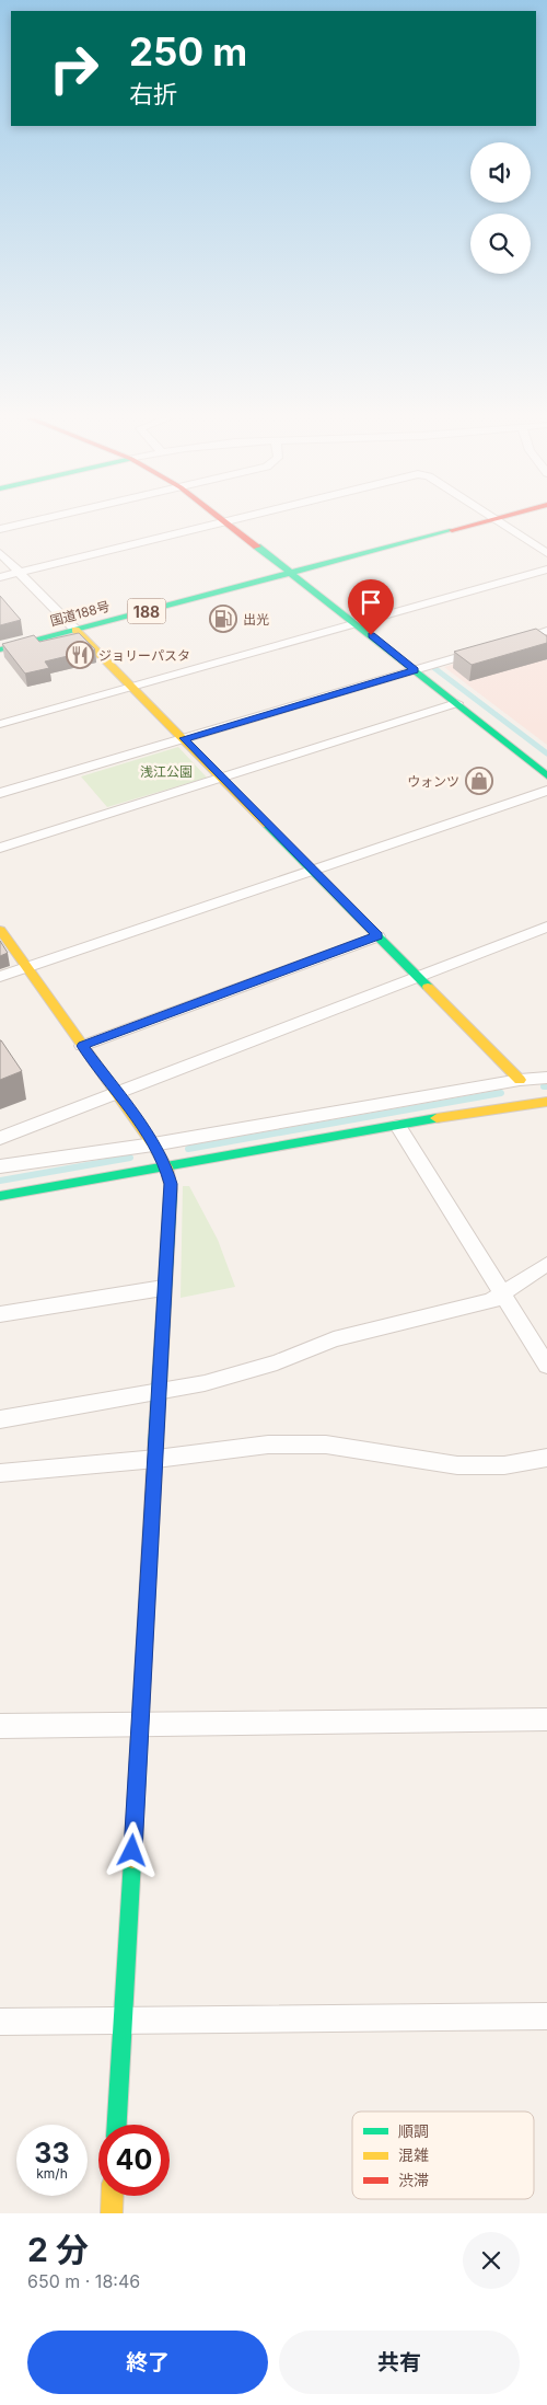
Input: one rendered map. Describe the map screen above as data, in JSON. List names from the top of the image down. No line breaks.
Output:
{"streets":{"main road":["188","国道188号"]},"parks":["浅江公園"],"places":{"fuel station":["出光"],"restaurant":["ジョリーパスタ"],"shop":["ウォンツ"]},"legend":["順調","混雑","渋滞"],"page":{"turn":["250 m","右折"],"speed":"33 km/h","limit":"40","heading":["2 分","650 m · 18:46"],"buttons":["終了","共有"]}}
